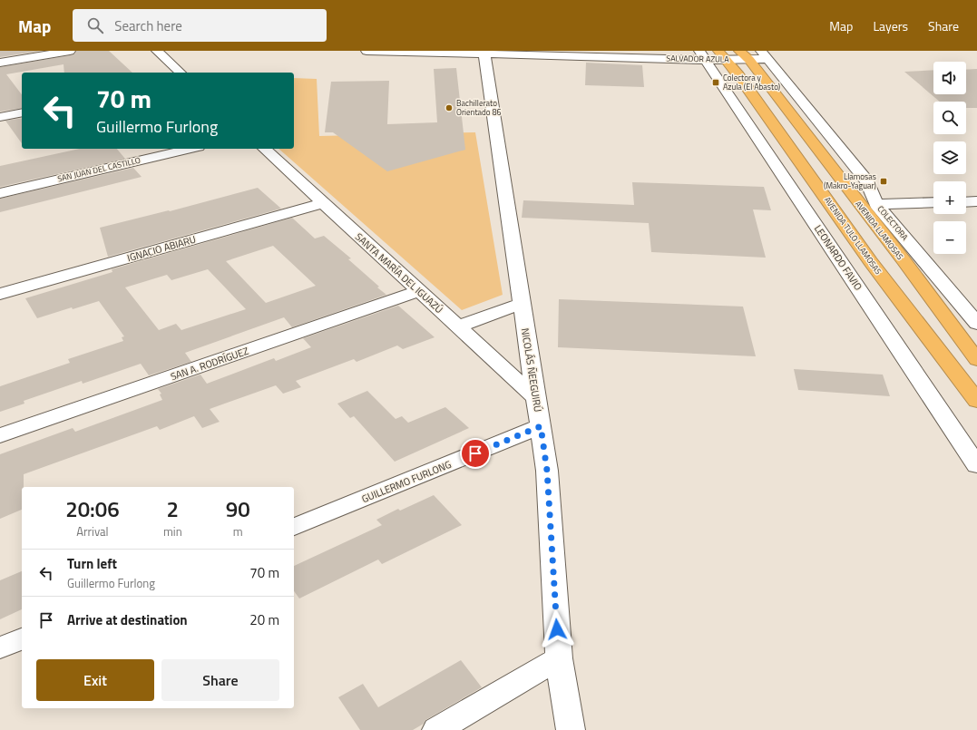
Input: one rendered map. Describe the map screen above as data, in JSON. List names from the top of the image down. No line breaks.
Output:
{"streets":{"highway":["AVENIDA LLAMOSAS","AVENIDA TULO LLAMOSAS"],"street":["SALVADOR AZULA","SAN JUAN DEL CASTILLO","COLECTORA","IGNACIO ABIARU","LEONARDO FAVIO","SANTA MARÍA DEL IGUAZÚ","SAN A. RODRÍGUEZ","NICOLÁS ÑEEGUIRÚ","GUILLERMO FURLONG"]},"crossings":[["SALVADOR AZULA","COLECTORA"],["SALVADOR AZULA","AVENIDA LLAMOSAS"],["SALVADOR AZULA","AVENIDA TULO LLAMOSAS"],["SALVADOR AZULA","LEONARDO FAVIO"],["SALVADOR AZULA","NICOLÁS ÑEEGUIRÚ"],["COLECTORA","AVENIDA LLAMOSAS"],["AVENIDA TULO LLAMOSAS","LEONARDO FAVIO"],["IGNACIO ABIARU","SANTA MARÍA DEL IGUAZÚ"],["SANTA MARÍA DEL IGUAZÚ","SAN A. RODRÍGUEZ"],["SANTA MARÍA DEL IGUAZÚ","NICOLÁS ÑEEGUIRÚ"],["NICOLÁS ÑEEGUIRÚ","GUILLERMO FURLONG"]],"places":{"transit":["Colectora y Azula (El Abasto)","Llamosas (Makro-Yaguar)"],"other":["Bachillerato Orientado 86"]},"page":{"header":"Map","search":"Search here","nav":["Map","Layers","Share"],"map_buttons":["+","−"],"turn":["70 m","Guillermo Furlong"],"eta":["20:06","Arrival","2","min","90","m"],"list":[{"name":"Turn left","note":"Guillermo Furlong","value":"70 m"},{"name":"Arrive at destination","value":"20 m"}],"buttons":["Exit","Share"]}}
